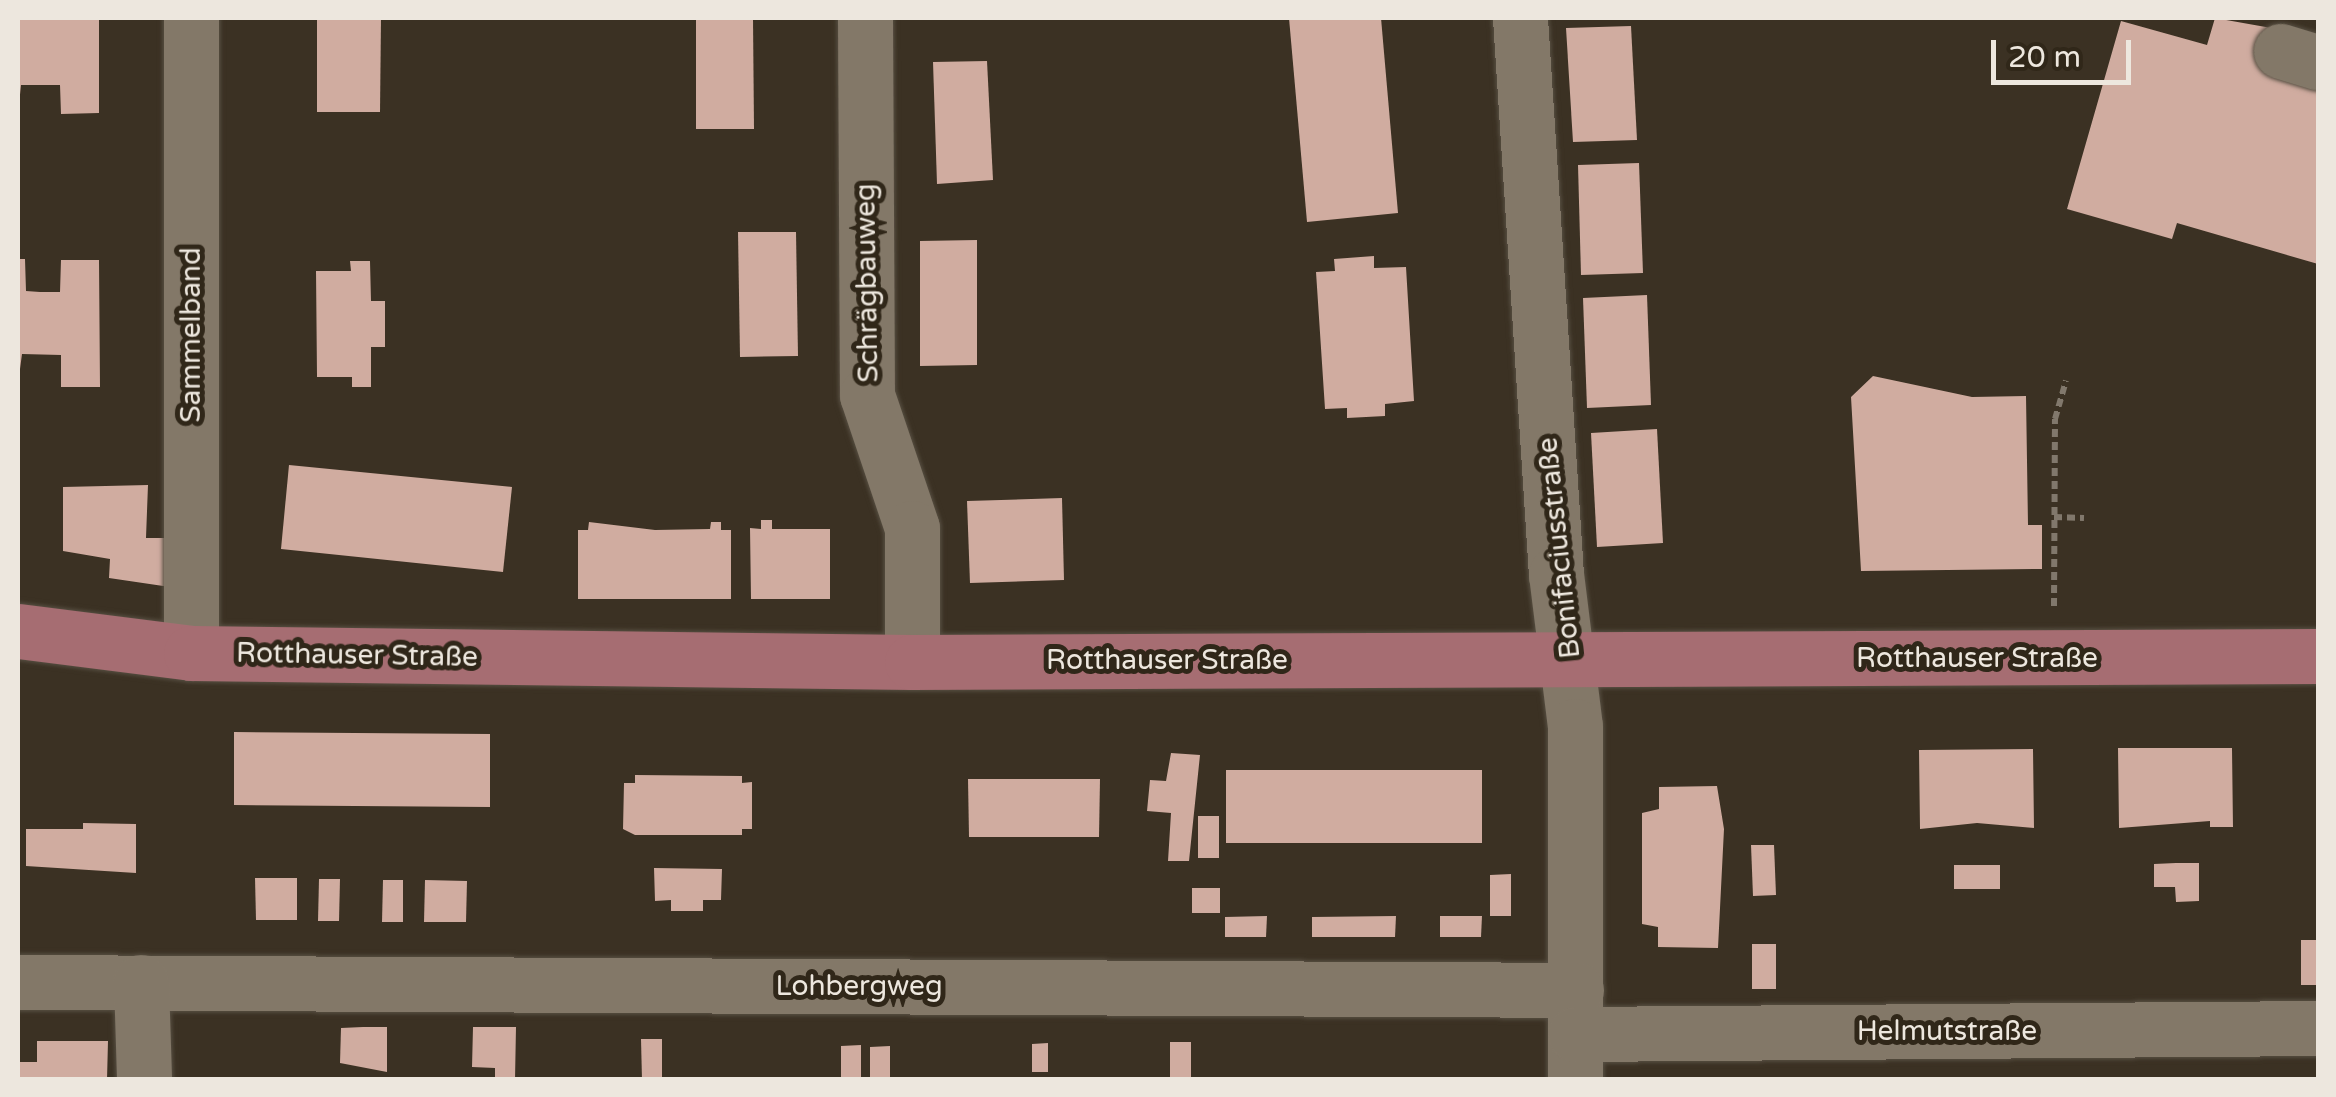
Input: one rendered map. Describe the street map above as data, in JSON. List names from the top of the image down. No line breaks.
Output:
{"streets":{"main road":["Rotthauser Straße"],"street":["Schrägbauweg","Sammelband","Bonifaciusstraße","Lohbergweg","Helmutstraße"]},"crossings":[["Schrägbauweg","Rotthauser Straße"],["Sammelband","Rotthauser Straße"],["Bonifaciusstraße","Rotthauser Straße"],["Bonifaciusstraße","Lohbergweg"],["Bonifaciusstraße","Helmutstraße"],["Lohbergweg","Helmutstraße"]],"scale_bar":"20 m"}
